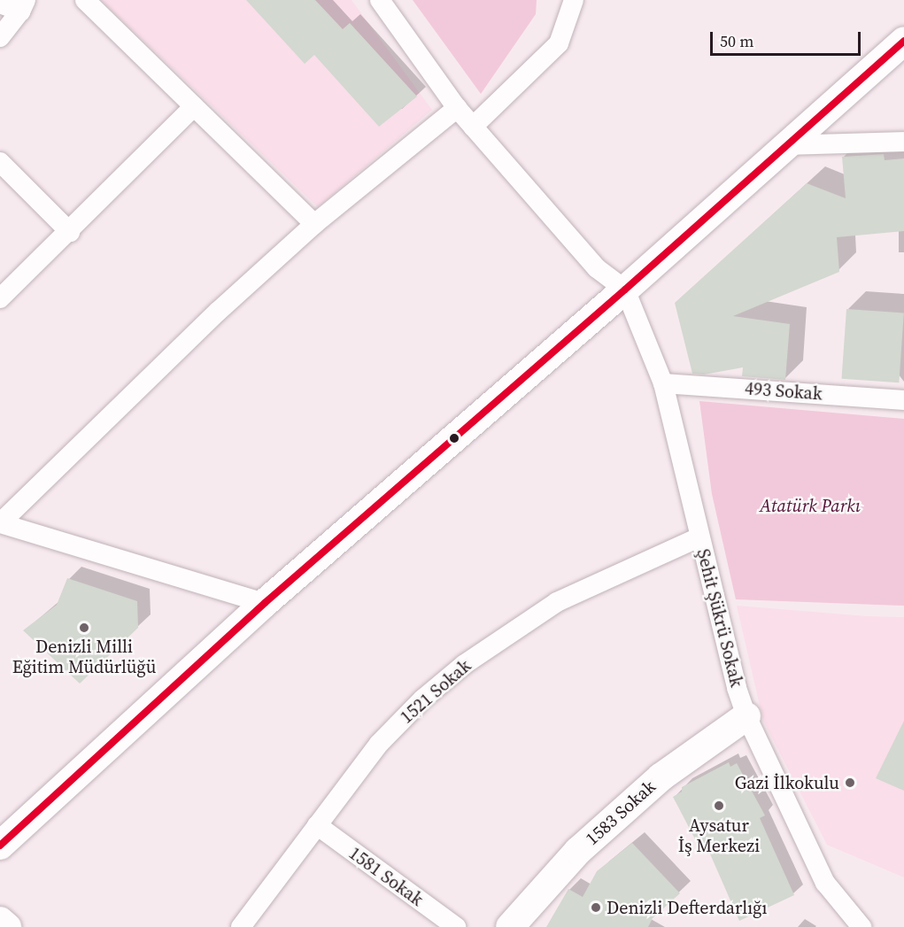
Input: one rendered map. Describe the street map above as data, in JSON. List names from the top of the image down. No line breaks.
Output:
{"streets":{"main road":["1583 Sokak"],"street":["493 Sokak","Şehit Şükrü Sokak","1521 Sokak","1581 Sokak"]},"crossings":[["493 Sokak","Şehit Şükrü Sokak"],["Şehit Şükrü Sokak","1521 Sokak"],["Şehit Şükrü Sokak","1583 Sokak"],["1521 Sokak","1581 Sokak"]],"parks":["Atatürk Parkı"],"places":["Denizli Milli Eğitim Müdürlüğü","Gazi İlkokulu","Aysatur İş Merkezi","Denizli Defterdarlığı"],"scale_bar":"50 m"}
